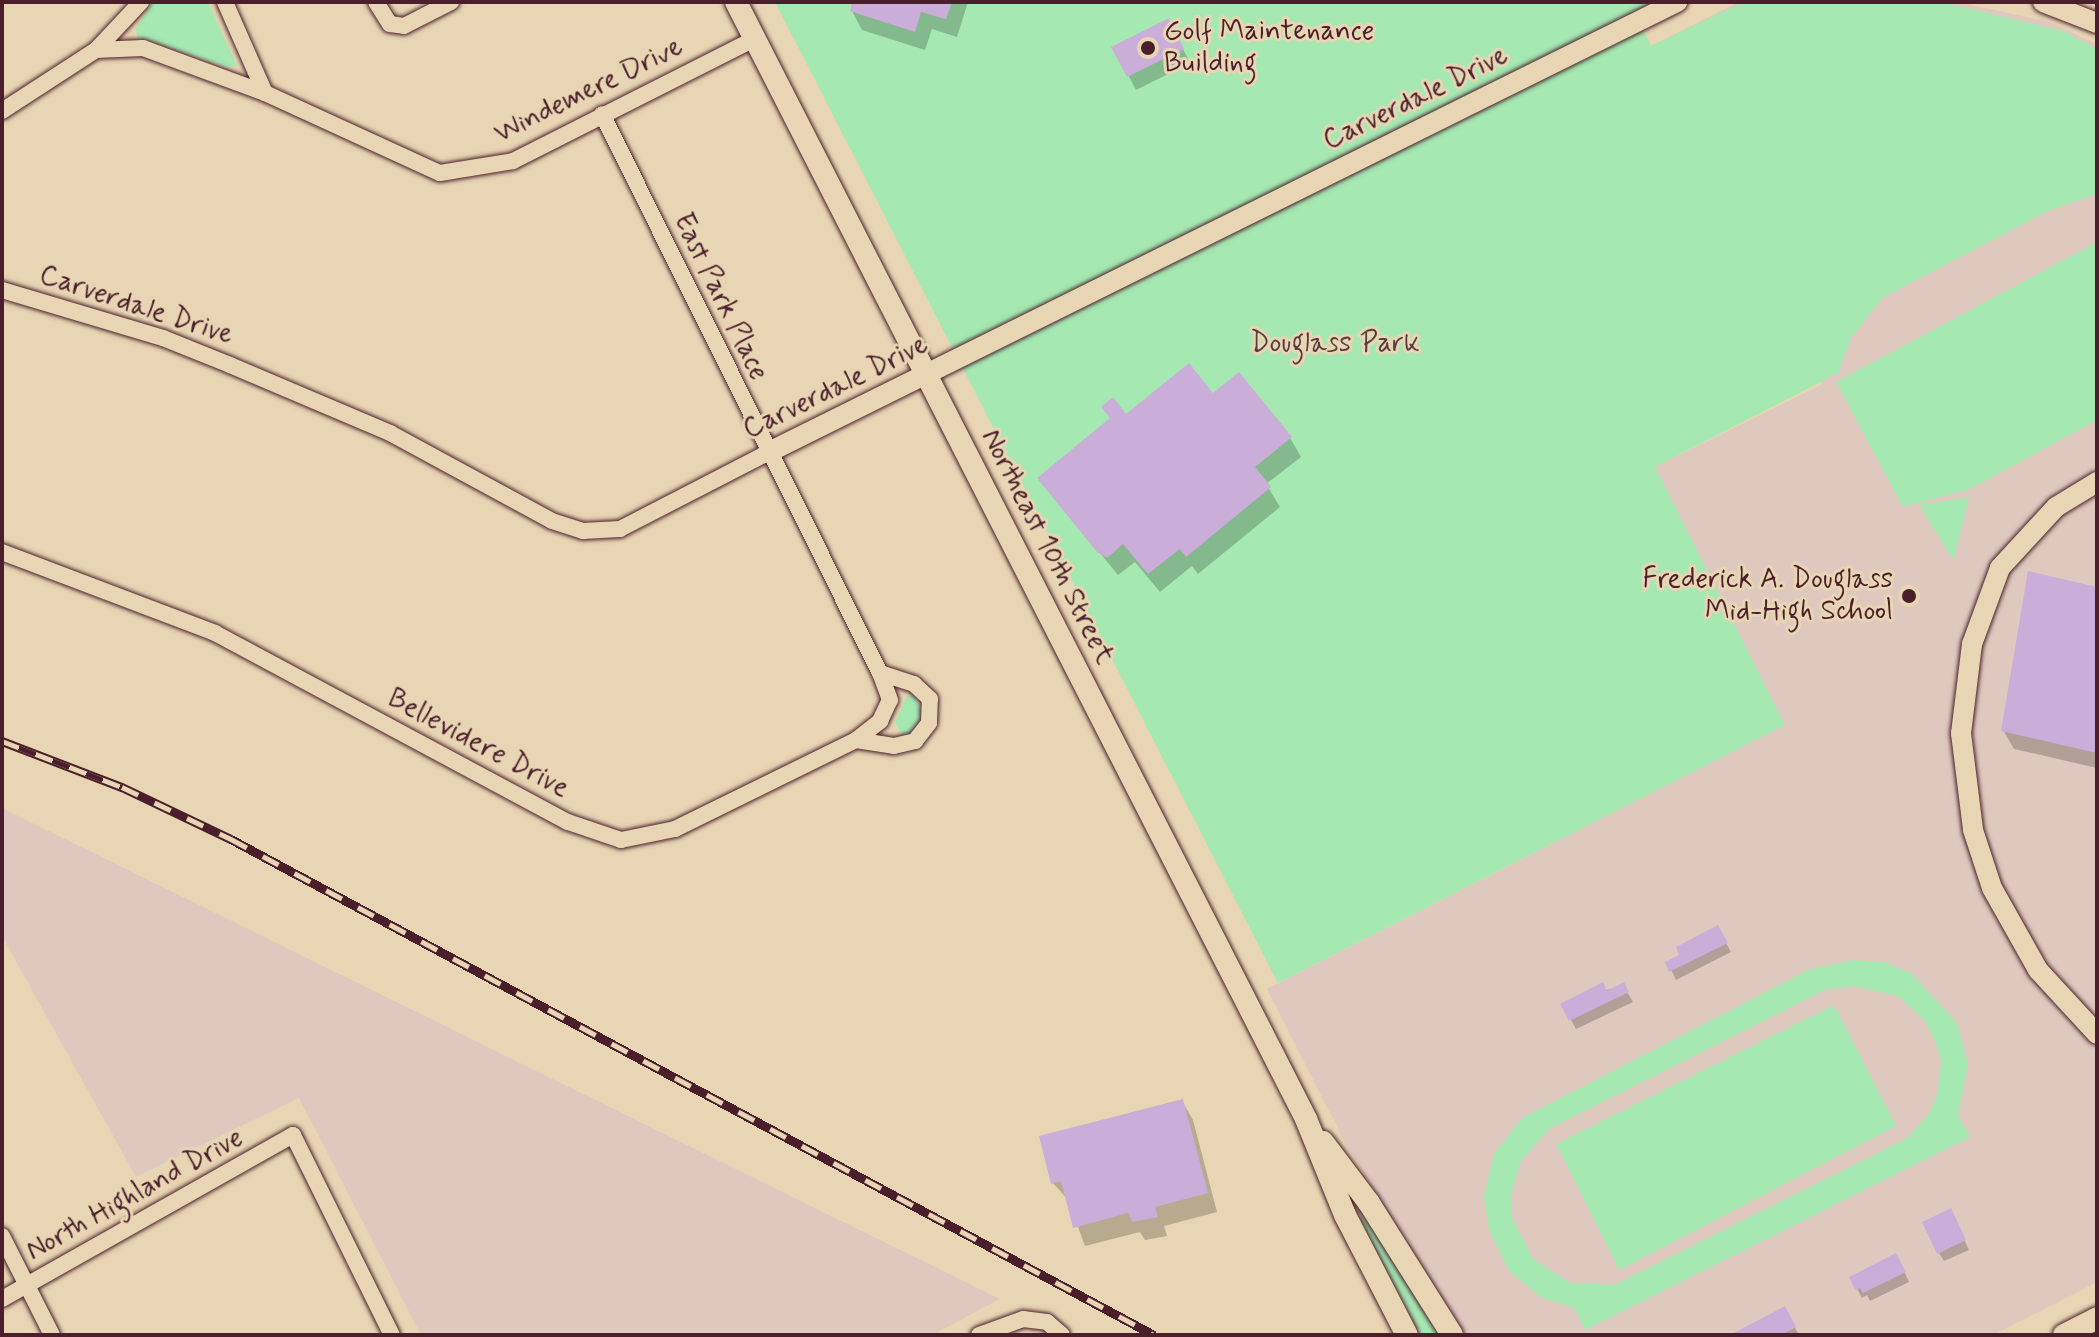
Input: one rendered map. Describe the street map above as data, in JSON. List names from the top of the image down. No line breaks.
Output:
{"streets":{"main road":["Northeast 10th Street"],"street":["Windemere Drive","Carverdale Drive","East Park Place","Bellevidere Drive","North Highland Drive"]},"crossings":[["Windemere Drive","East Park Place"],["Windemere Drive","Northeast 10th Street"],["Carverdale Drive","East Park Place"],["Carverdale Drive","Northeast 10th Street"],["East Park Place","Bellevidere Drive"]],"parks":["Douglass Park"],"places":["Golf Maintenance Building","Frederick A. Douglass Mid-High School"]}
